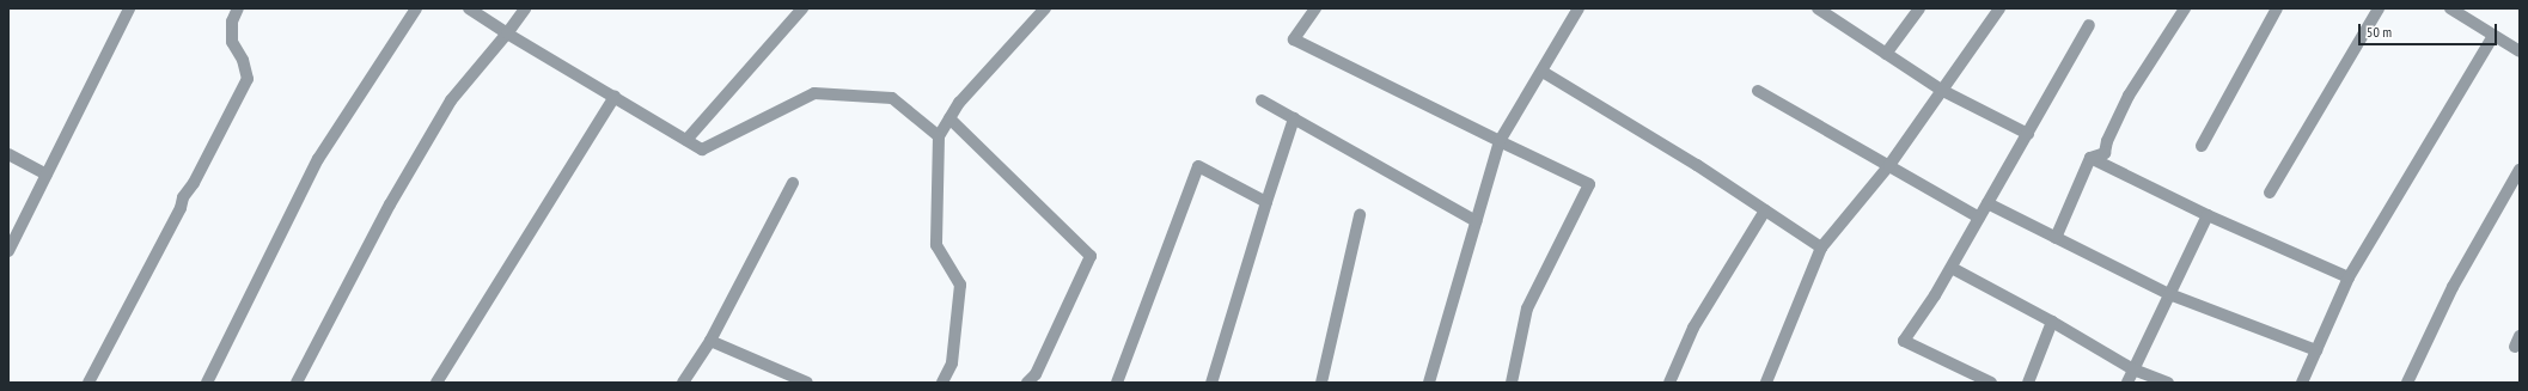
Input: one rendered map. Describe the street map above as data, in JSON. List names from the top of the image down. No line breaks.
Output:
{"scale_bar":"50 m"}
